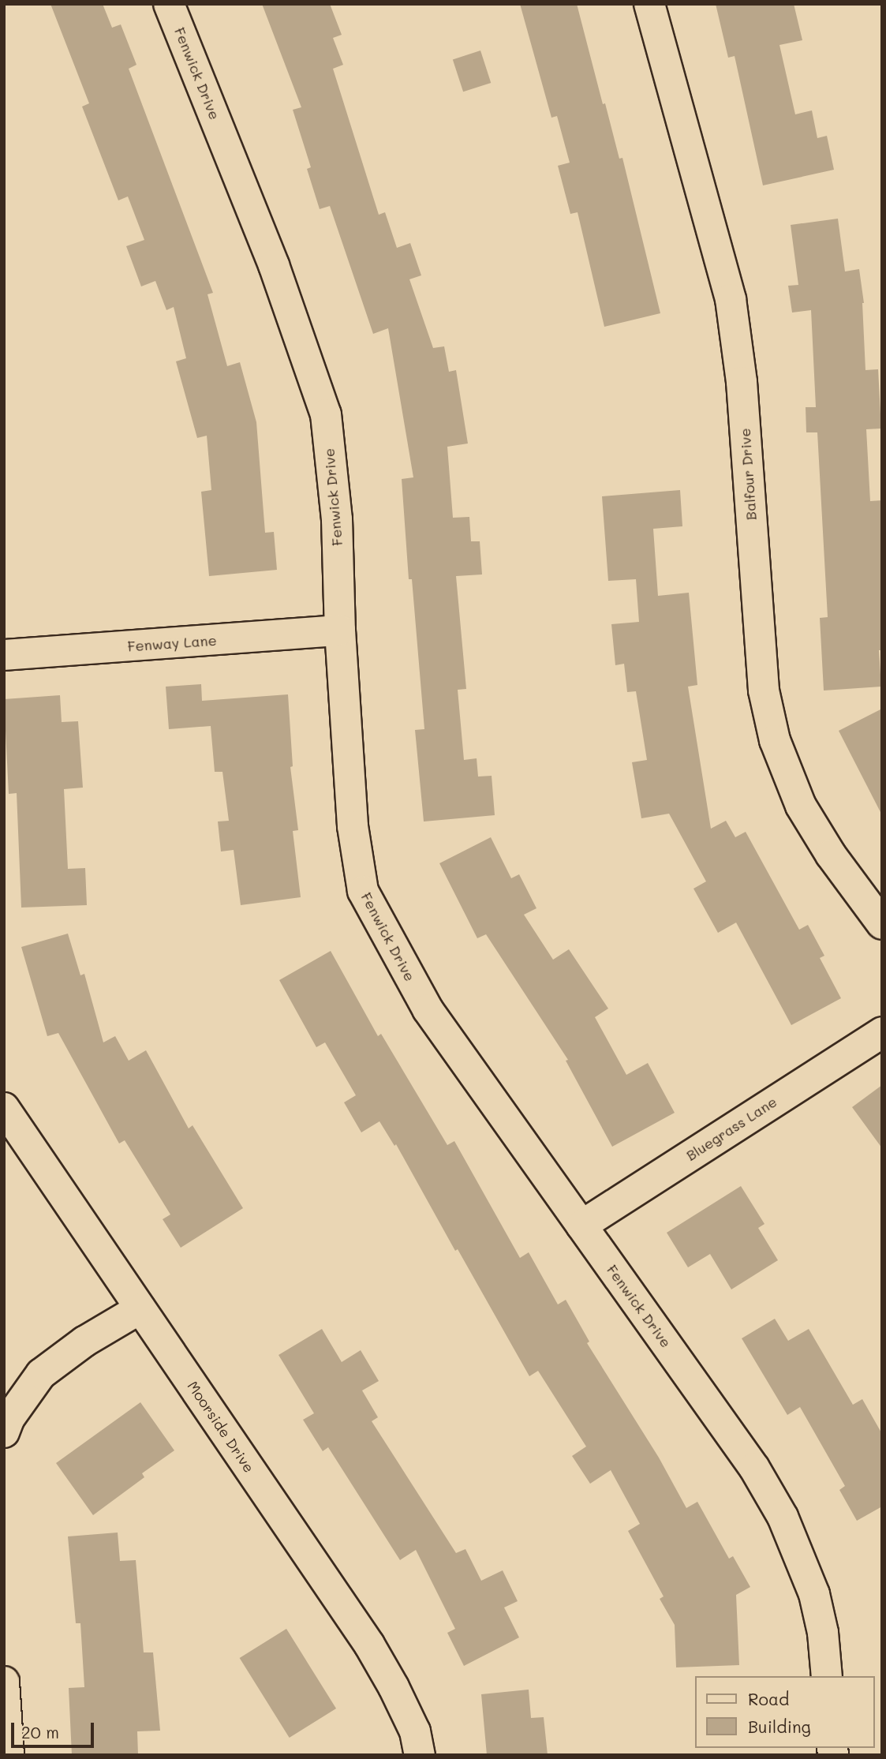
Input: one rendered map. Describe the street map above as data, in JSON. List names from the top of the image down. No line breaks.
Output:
{"streets":{"street":["Fenwick Drive","Balfour Drive","Fenway Lane","Bluegrass Lane","Moorside Drive"]},"crossings":[["Fenwick Drive","Fenway Lane"],["Fenwick Drive","Bluegrass Lane"]],"legend":["Road","Building"],"scale_bar":"20 m"}
